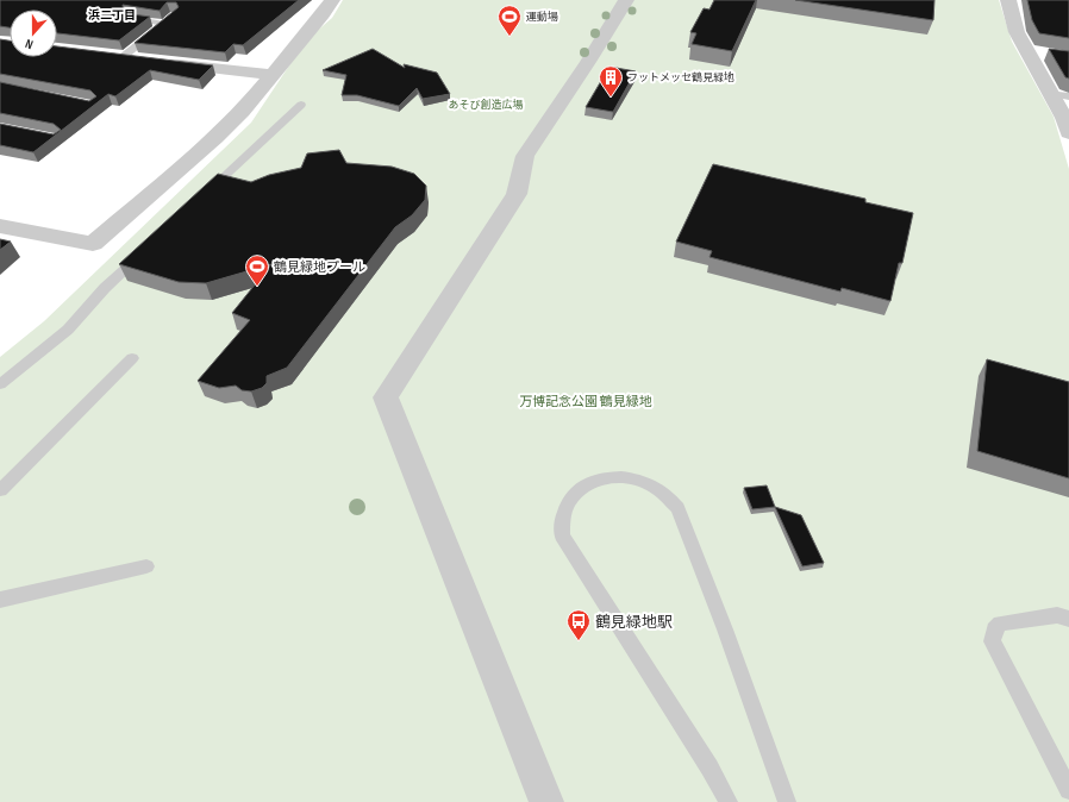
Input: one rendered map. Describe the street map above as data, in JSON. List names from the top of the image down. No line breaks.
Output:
{"districts":["浜二丁目"],"parks":["あそび創造広場","万博記念公園 鶴見緑地"],"places":{"sports":["運動場","鶴見緑地プール"],"building":["フットメッセ鶴見緑地"],"bus stop":["鶴見緑地駅"]},"north":"bottom"}
